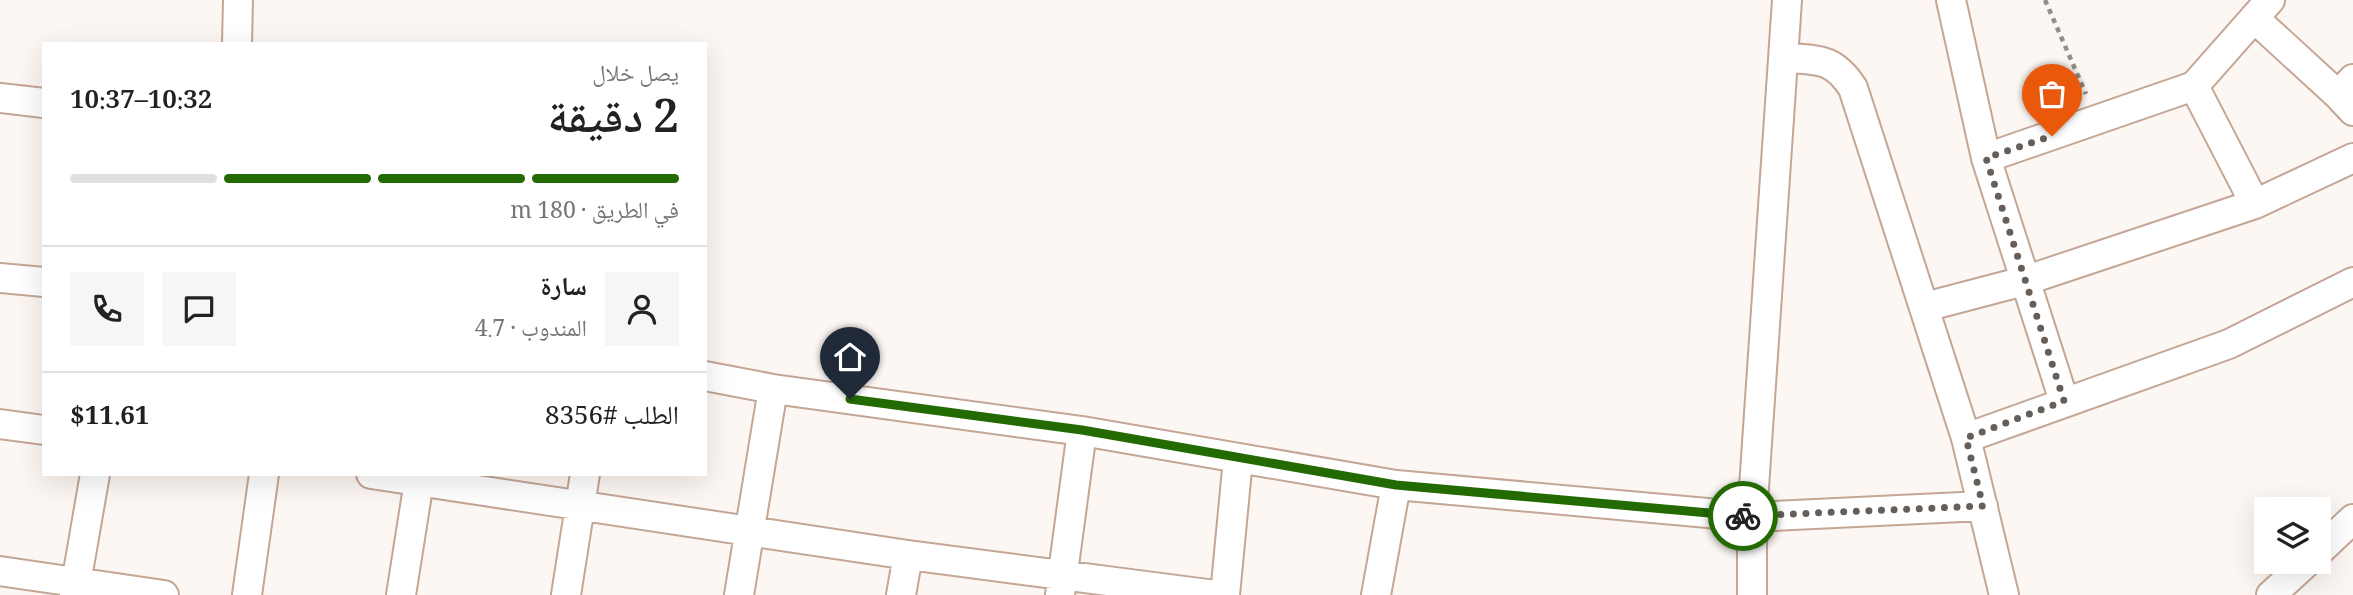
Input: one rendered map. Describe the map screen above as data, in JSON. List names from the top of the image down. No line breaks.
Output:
{"page":{"heading":["2 دقيقة","يصل خلال","10:32–10:37"],"panel":["سارة","المندوب · 4.7","الطلب #8356","$11.61"],"bar":"في الطريق · 180 m"}}
